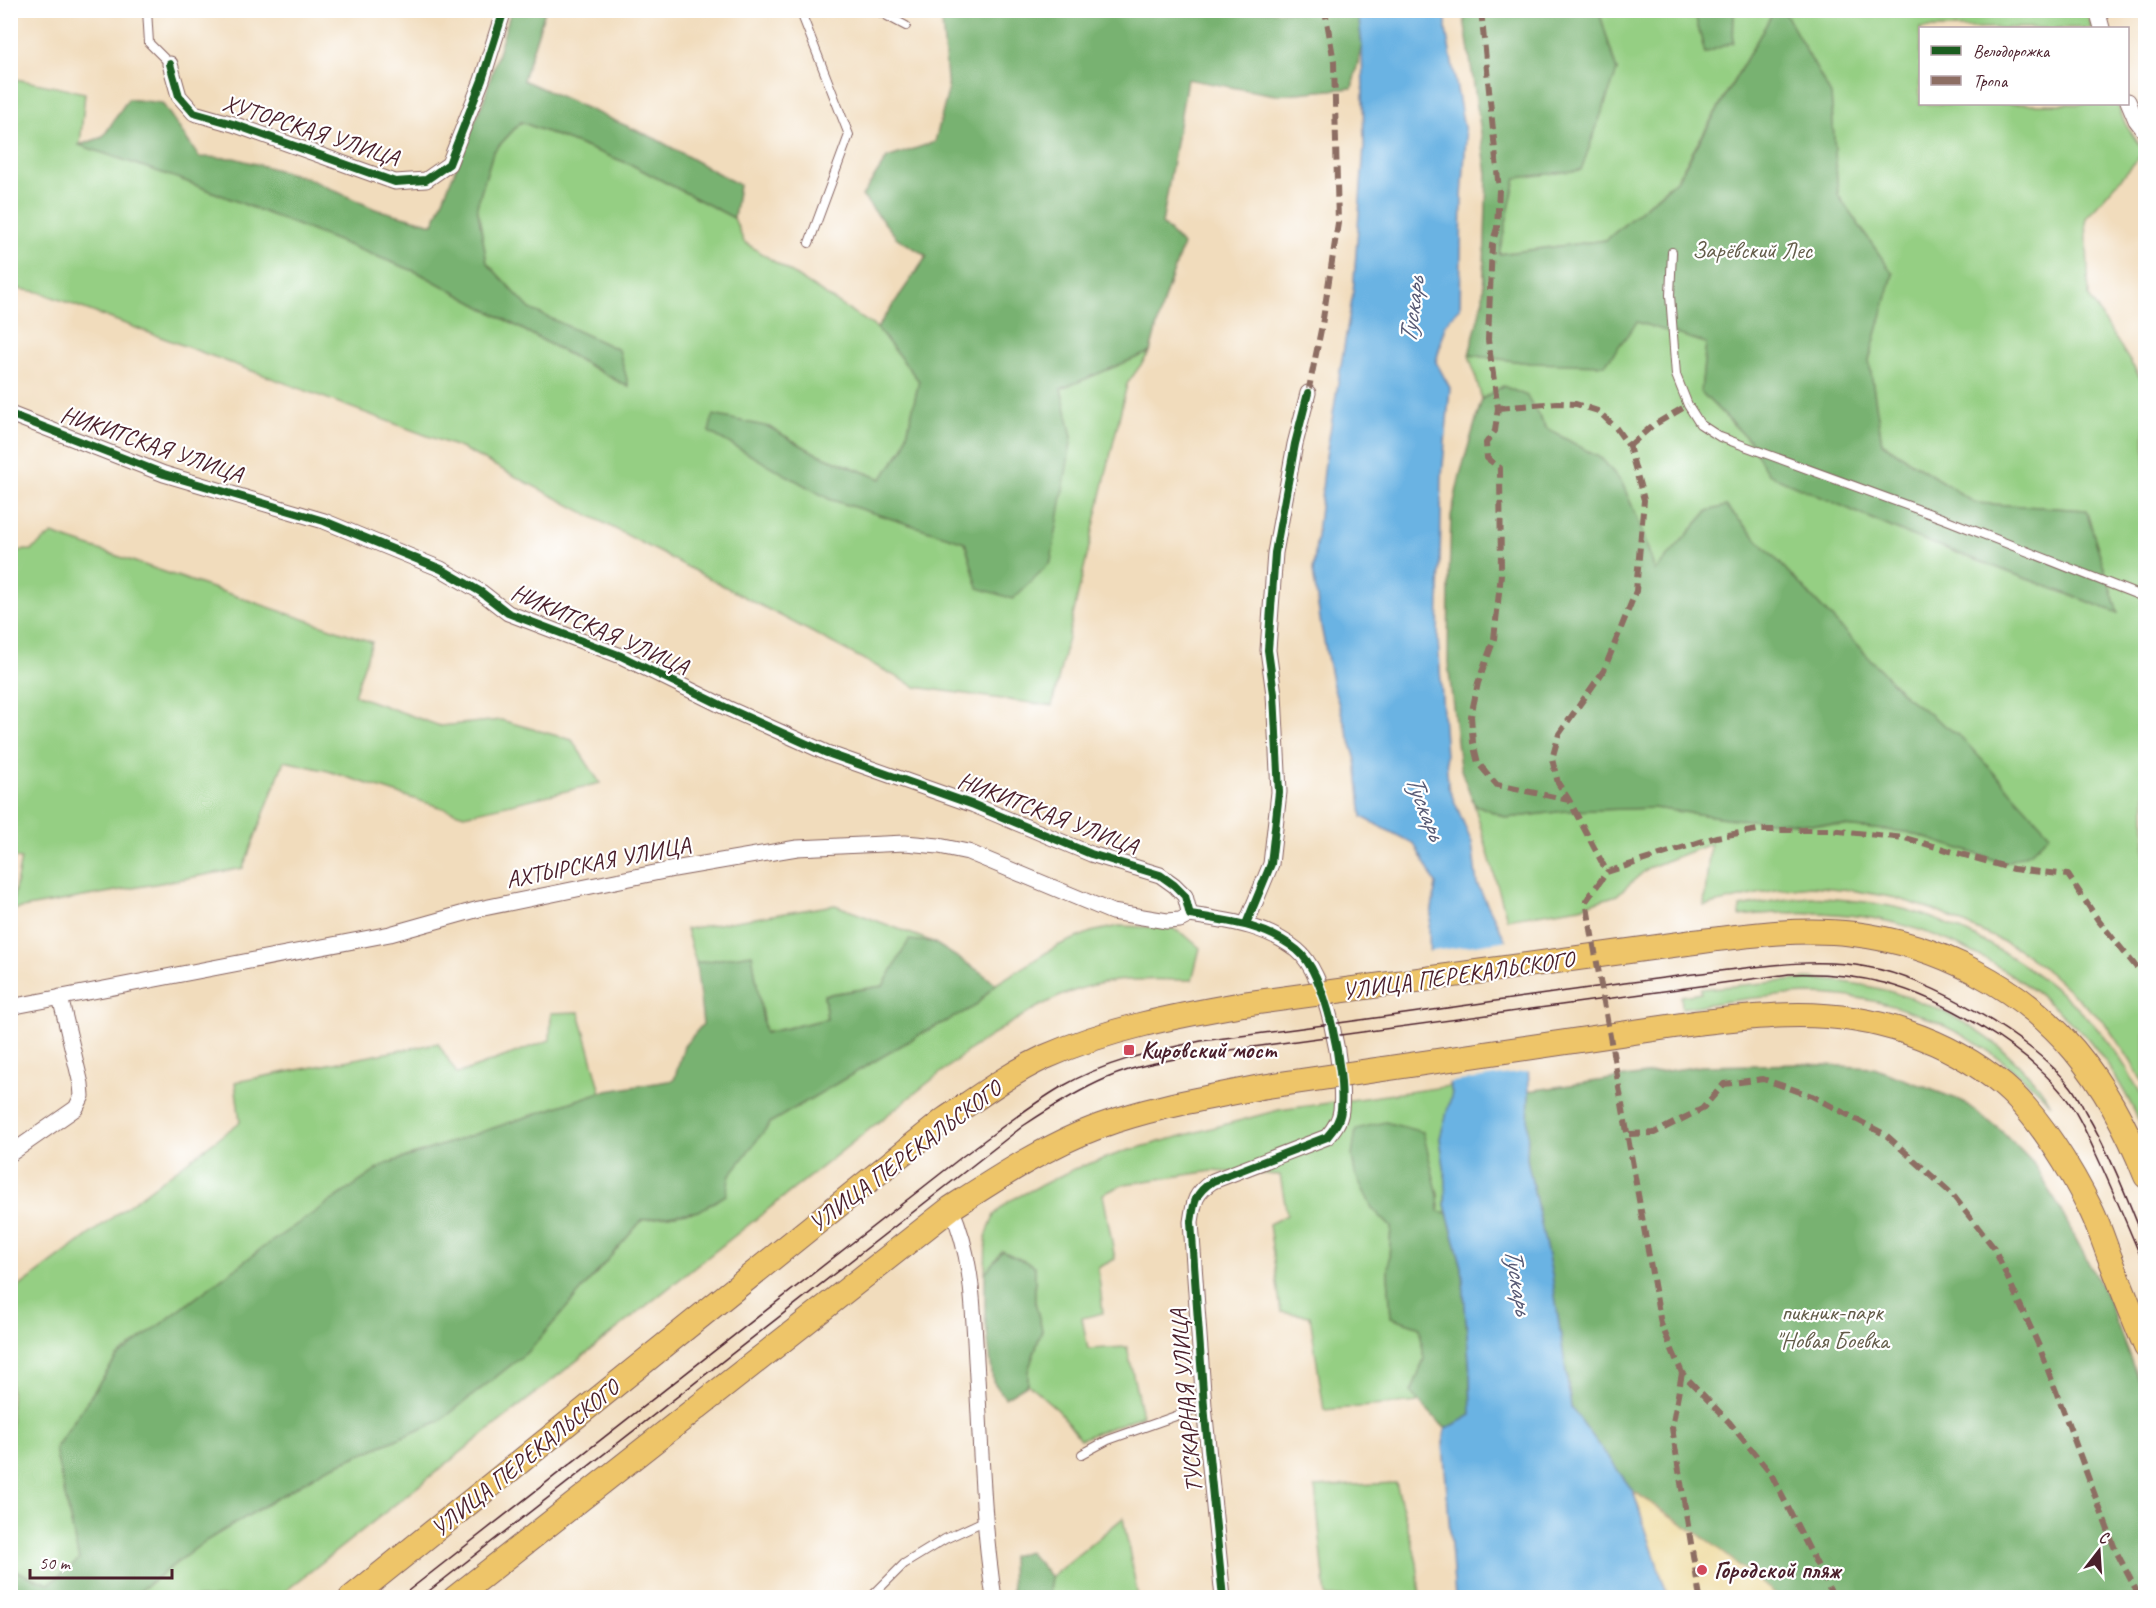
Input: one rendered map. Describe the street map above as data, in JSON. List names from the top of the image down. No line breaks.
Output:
{"streets":{"main road":["УЛИЦА ПЕРЕКАЛЬСКОГО"],"street":["ХУТОРСКАЯ УЛИЦА","НИКИТСКАЯ УЛИЦА","АХТЫРСКАЯ УЛИЦА","ТУСКАРНАЯ УЛИЦА"]},"crossings":[["НИКИТСКАЯ УЛИЦА","АХТЫРСКАЯ УЛИЦА"],["АХТЫРСКАЯ УЛИЦА","ТУСКАРНАЯ УЛИЦА"]],"water":["Тускарь"],"parks":["Зарёвский Лес","пикник-парк \"Новая Боевка"],"places":{"transit":["Кировский мост"],"other":["Городской пляж"]},"legend":["Велодорожка","Тропа"],"scale_bar":"50 m","north":"top"}
